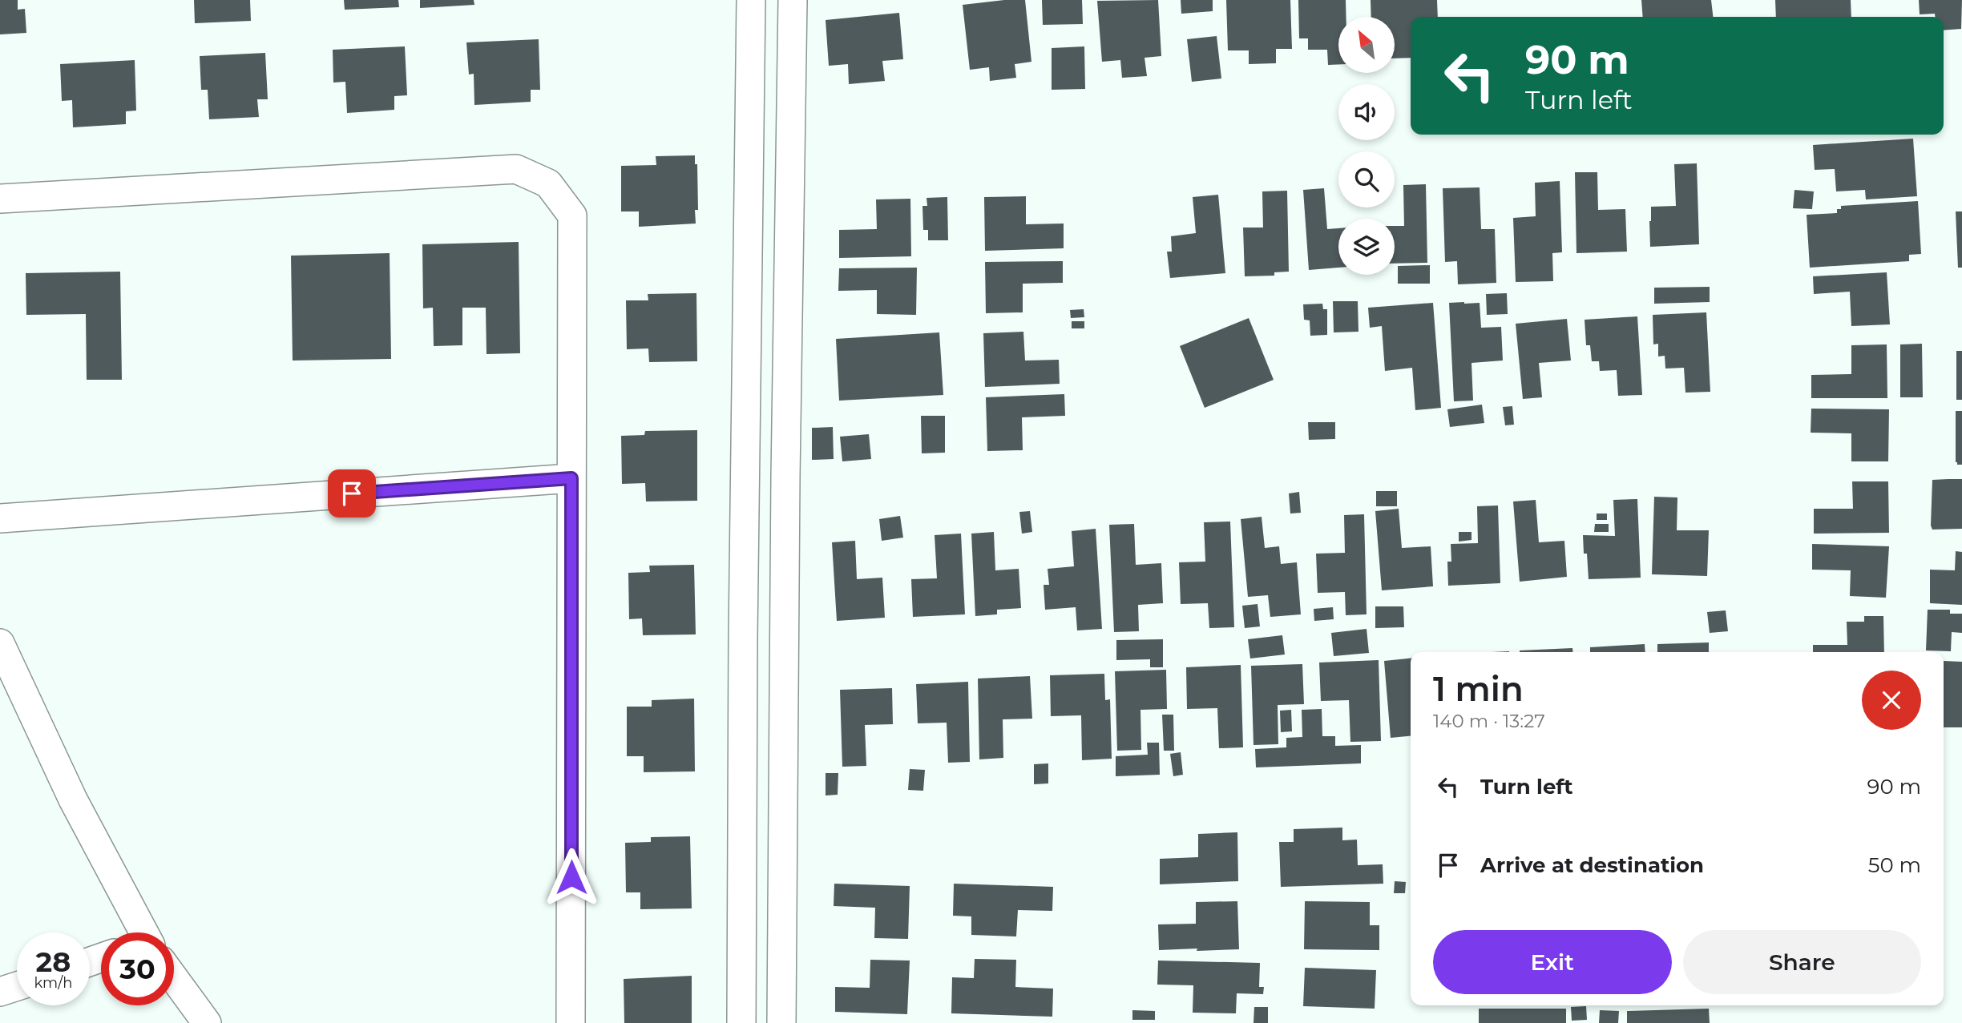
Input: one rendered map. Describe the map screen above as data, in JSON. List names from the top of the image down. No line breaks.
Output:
{"north":"top left","page":{"turn":["90 m","Turn left"],"heading":["1 min","140 m · 13:27"],"list":[{"name":"Turn left","value":"90 m"},{"name":"Arrive at destination","value":"50 m"}],"buttons":["Exit","Share"],"speed":"28 km/h","limit":"30"}}
